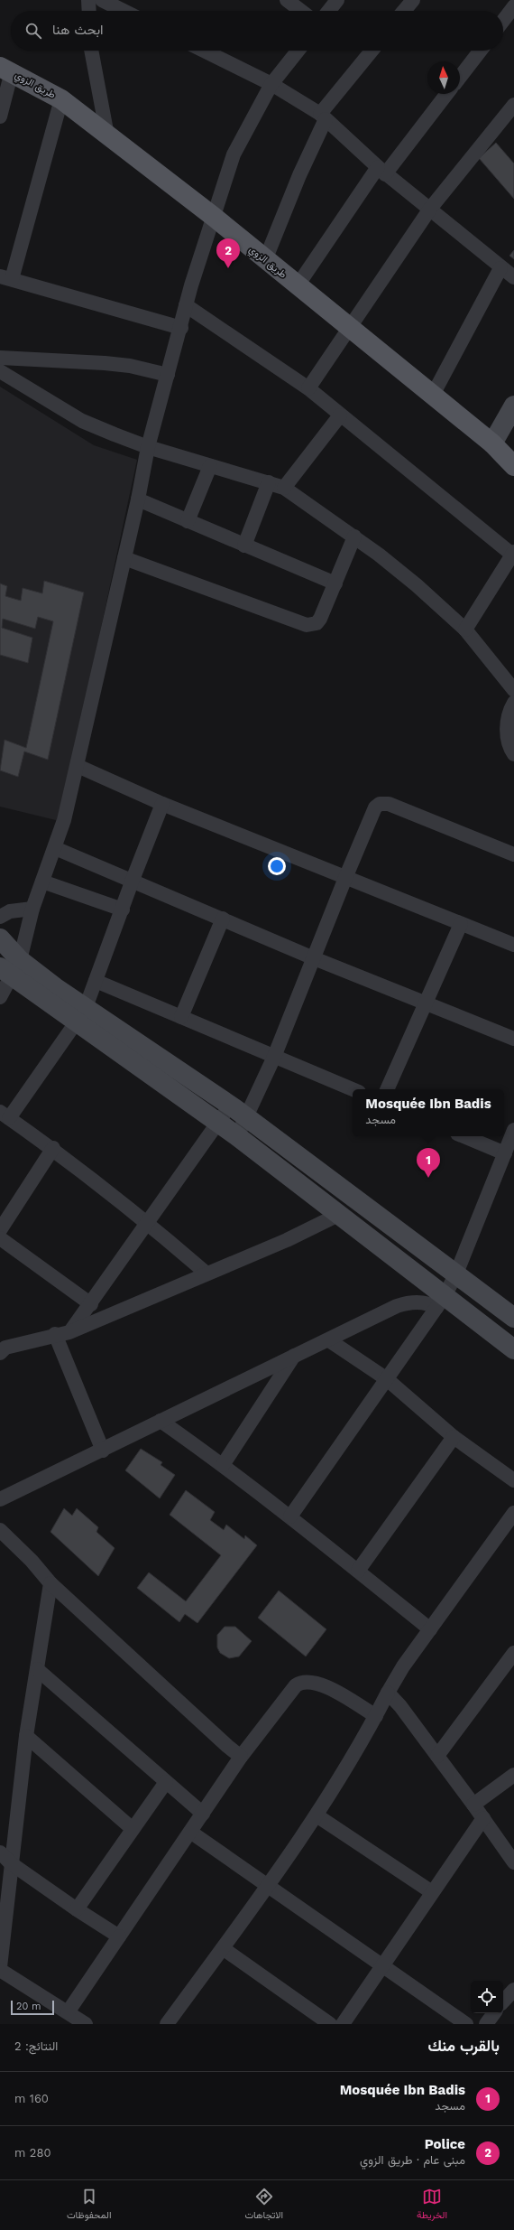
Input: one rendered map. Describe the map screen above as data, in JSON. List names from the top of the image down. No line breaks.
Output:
{"streets":{"main road":["طريق الزوي"]},"scale_bar":"20 m","north":"top","page":{"search":"ابحث هنا","pins":["2","1"],"popup":["Mosquée Ibn Badis","مسجد"],"scale":"20 m","heading":["بالقرب منك","النتائج: 2"],"list":[{"mark":"1","name":"Mosquée Ibn Badis","note":"مسجد","value":"160 m"},{"mark":"2","name":"Police","note":"مبنى عام · طريق الزوي","value":"280 m"}],"nav":["الخريطة","الاتجاهات","المحفوظات"]}}
